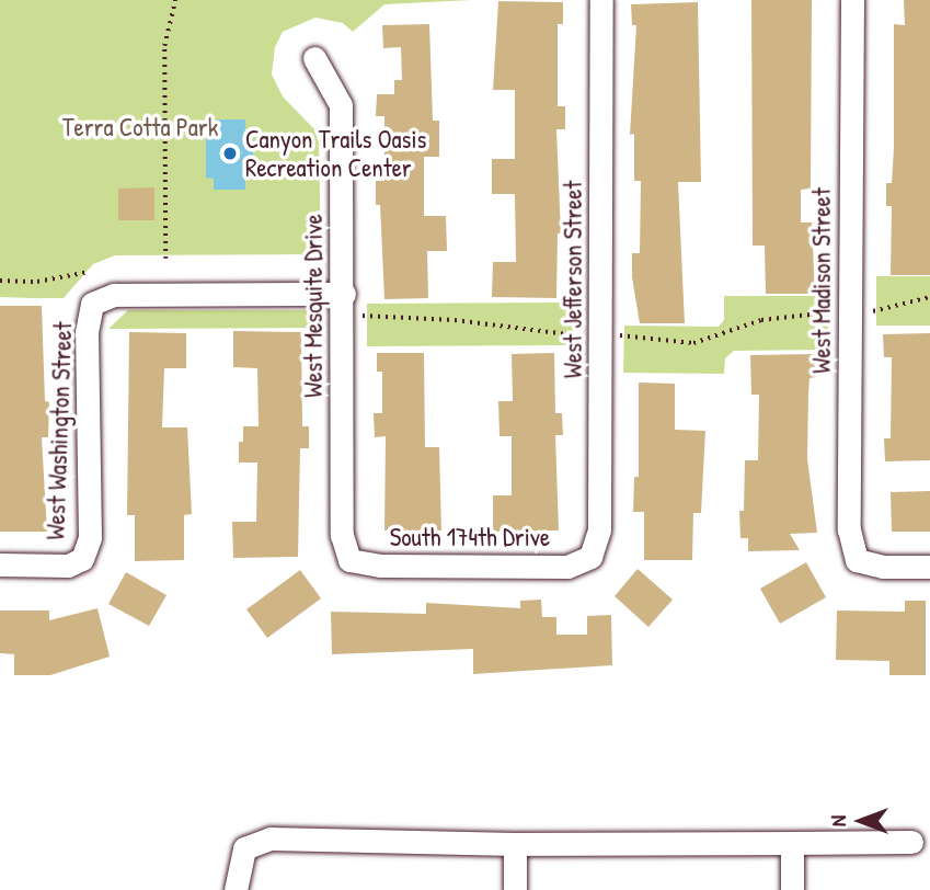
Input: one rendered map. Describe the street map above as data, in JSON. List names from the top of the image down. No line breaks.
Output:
{"streets":{"street":["West Jefferson Street","West Madison Street","West Mesquite Drive","West Washington Street","South 174th Drive"]},"crossings":[["West Jefferson Street","South 174th Drive"],["West Mesquite Drive","West Washington Street"],["West Mesquite Drive","South 174th Drive"]],"parks":["Terra Cotta Park"],"places":["Canyon Trails Oasis Recreation Center"],"north":"left"}
